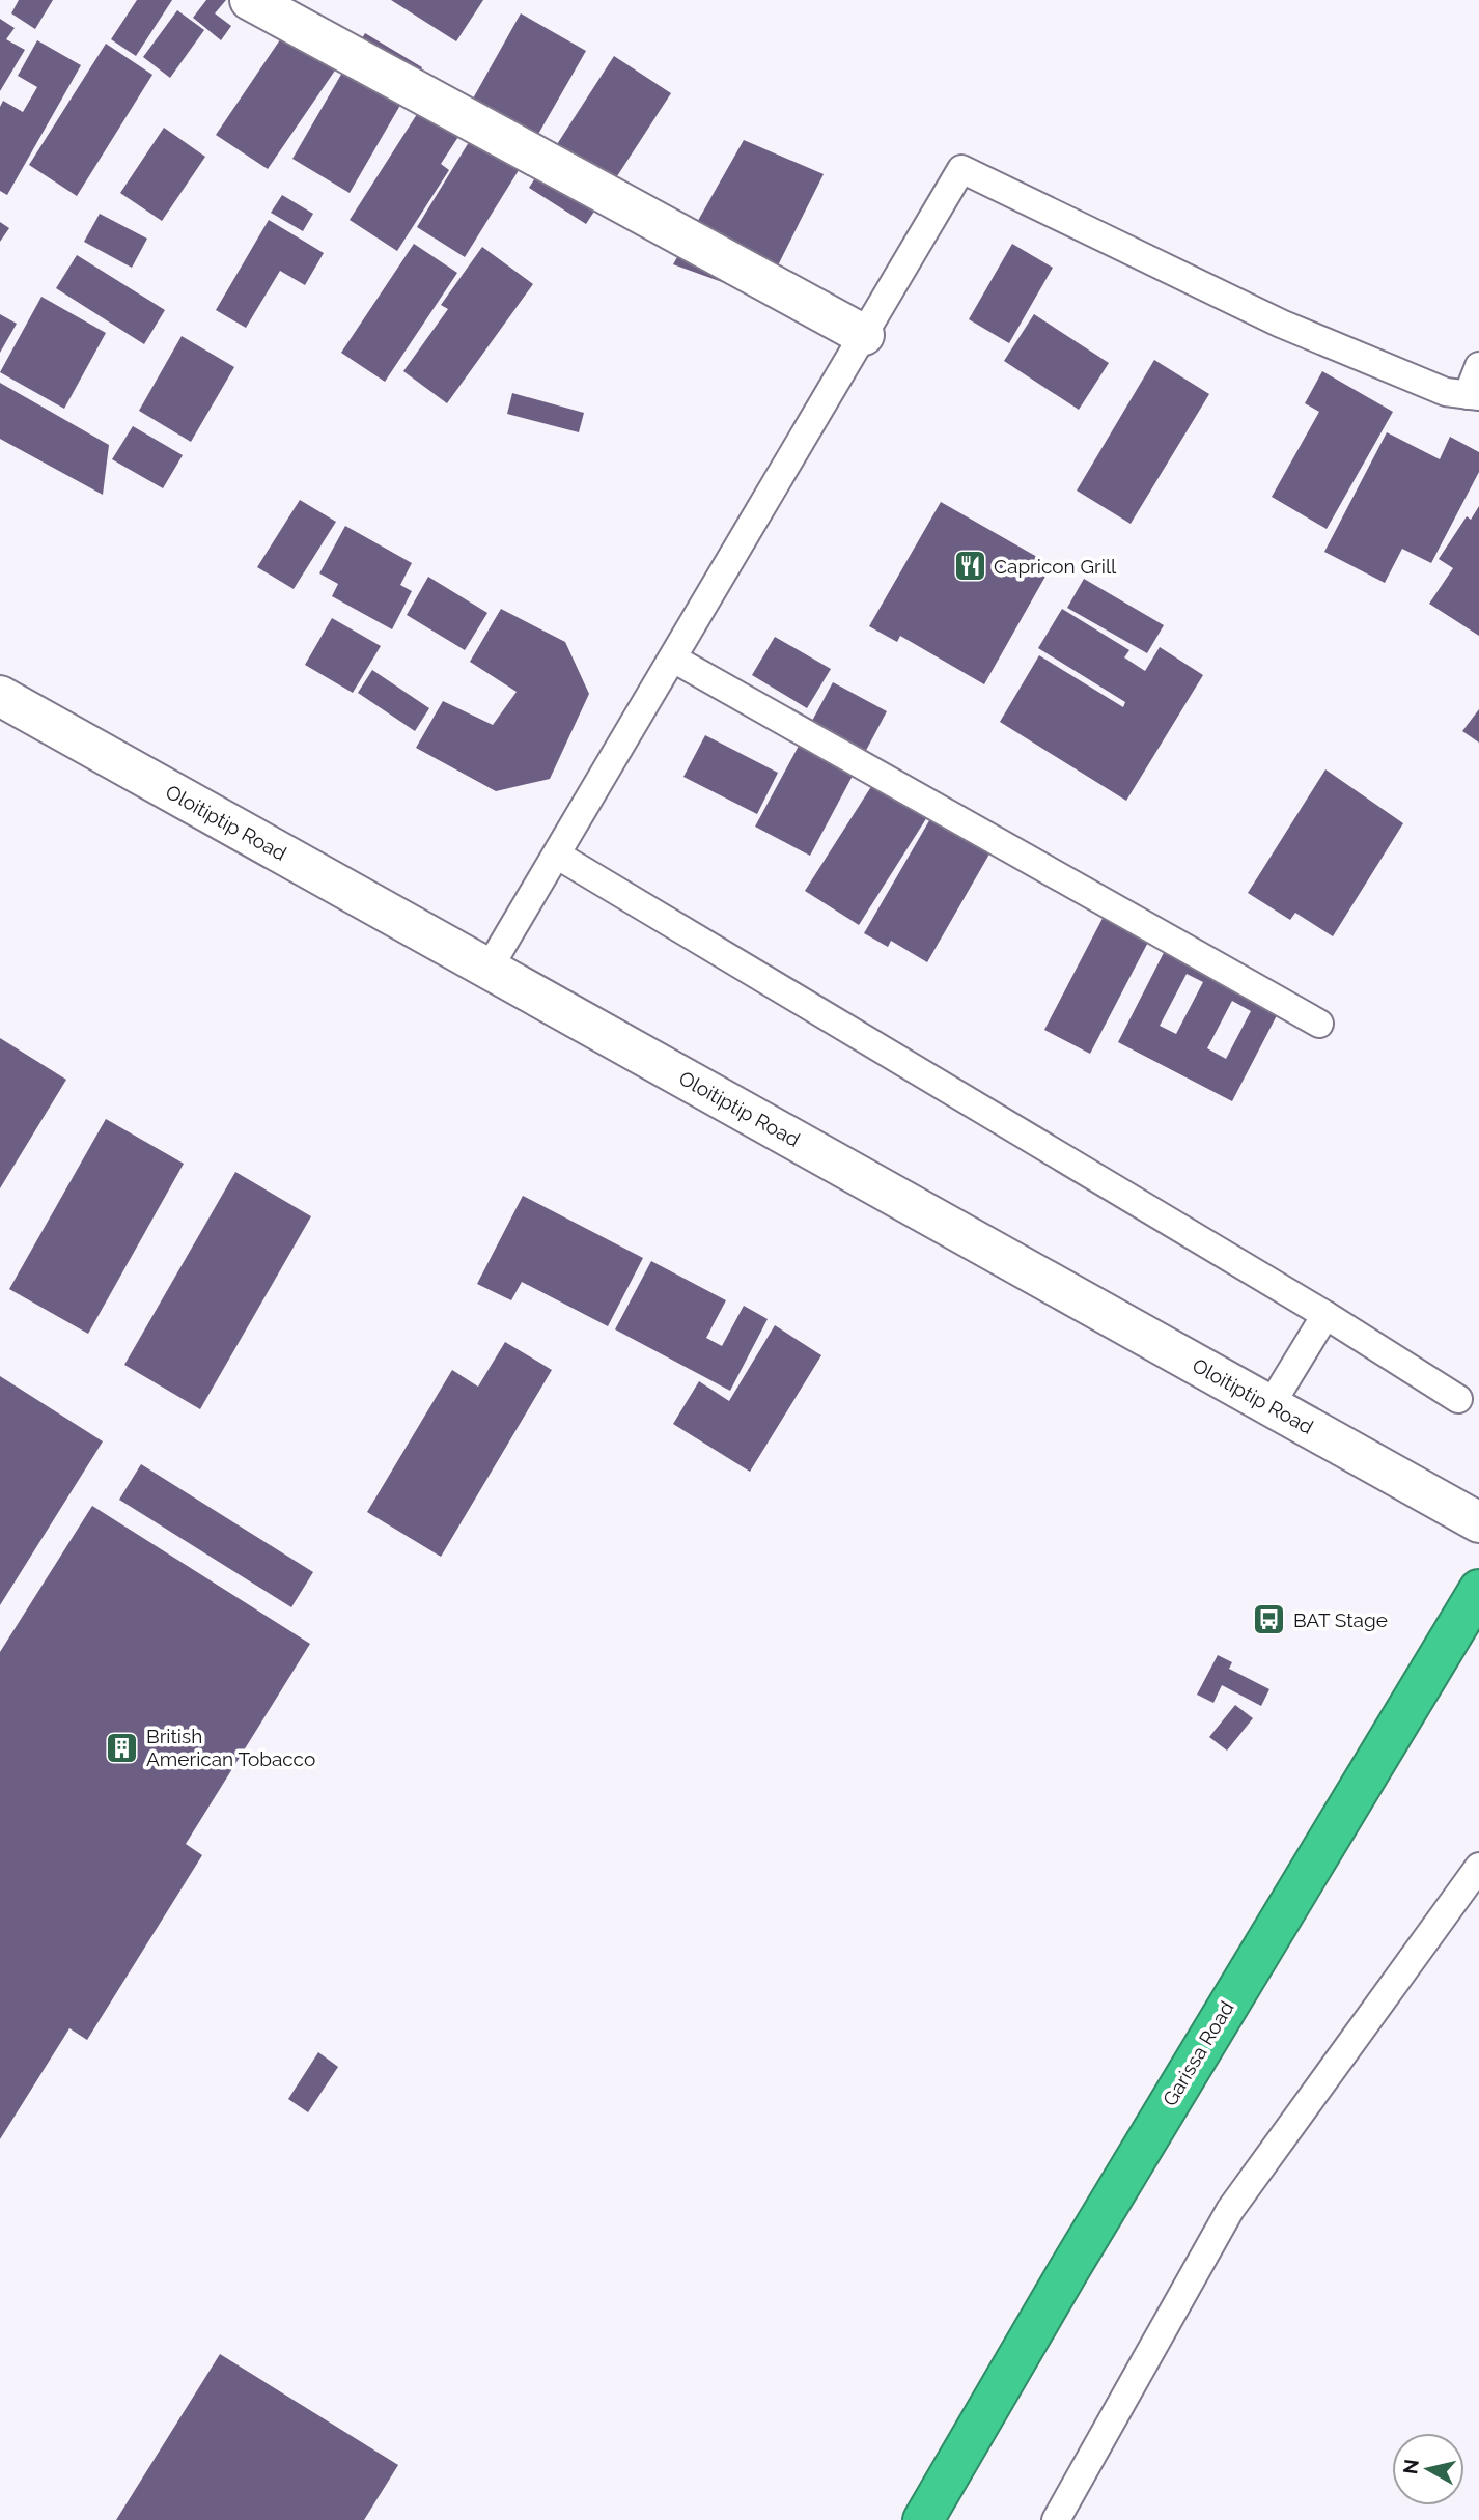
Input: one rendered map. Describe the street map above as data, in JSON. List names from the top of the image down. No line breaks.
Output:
{"streets":{"highway":["Garissa Road"],"street":["Oloitiptip Road"]},"places":{"restaurant":["Capricon Grill"],"bus stop":["BAT Stage"],"building":["British American Tobacco"]},"north":"left"}
